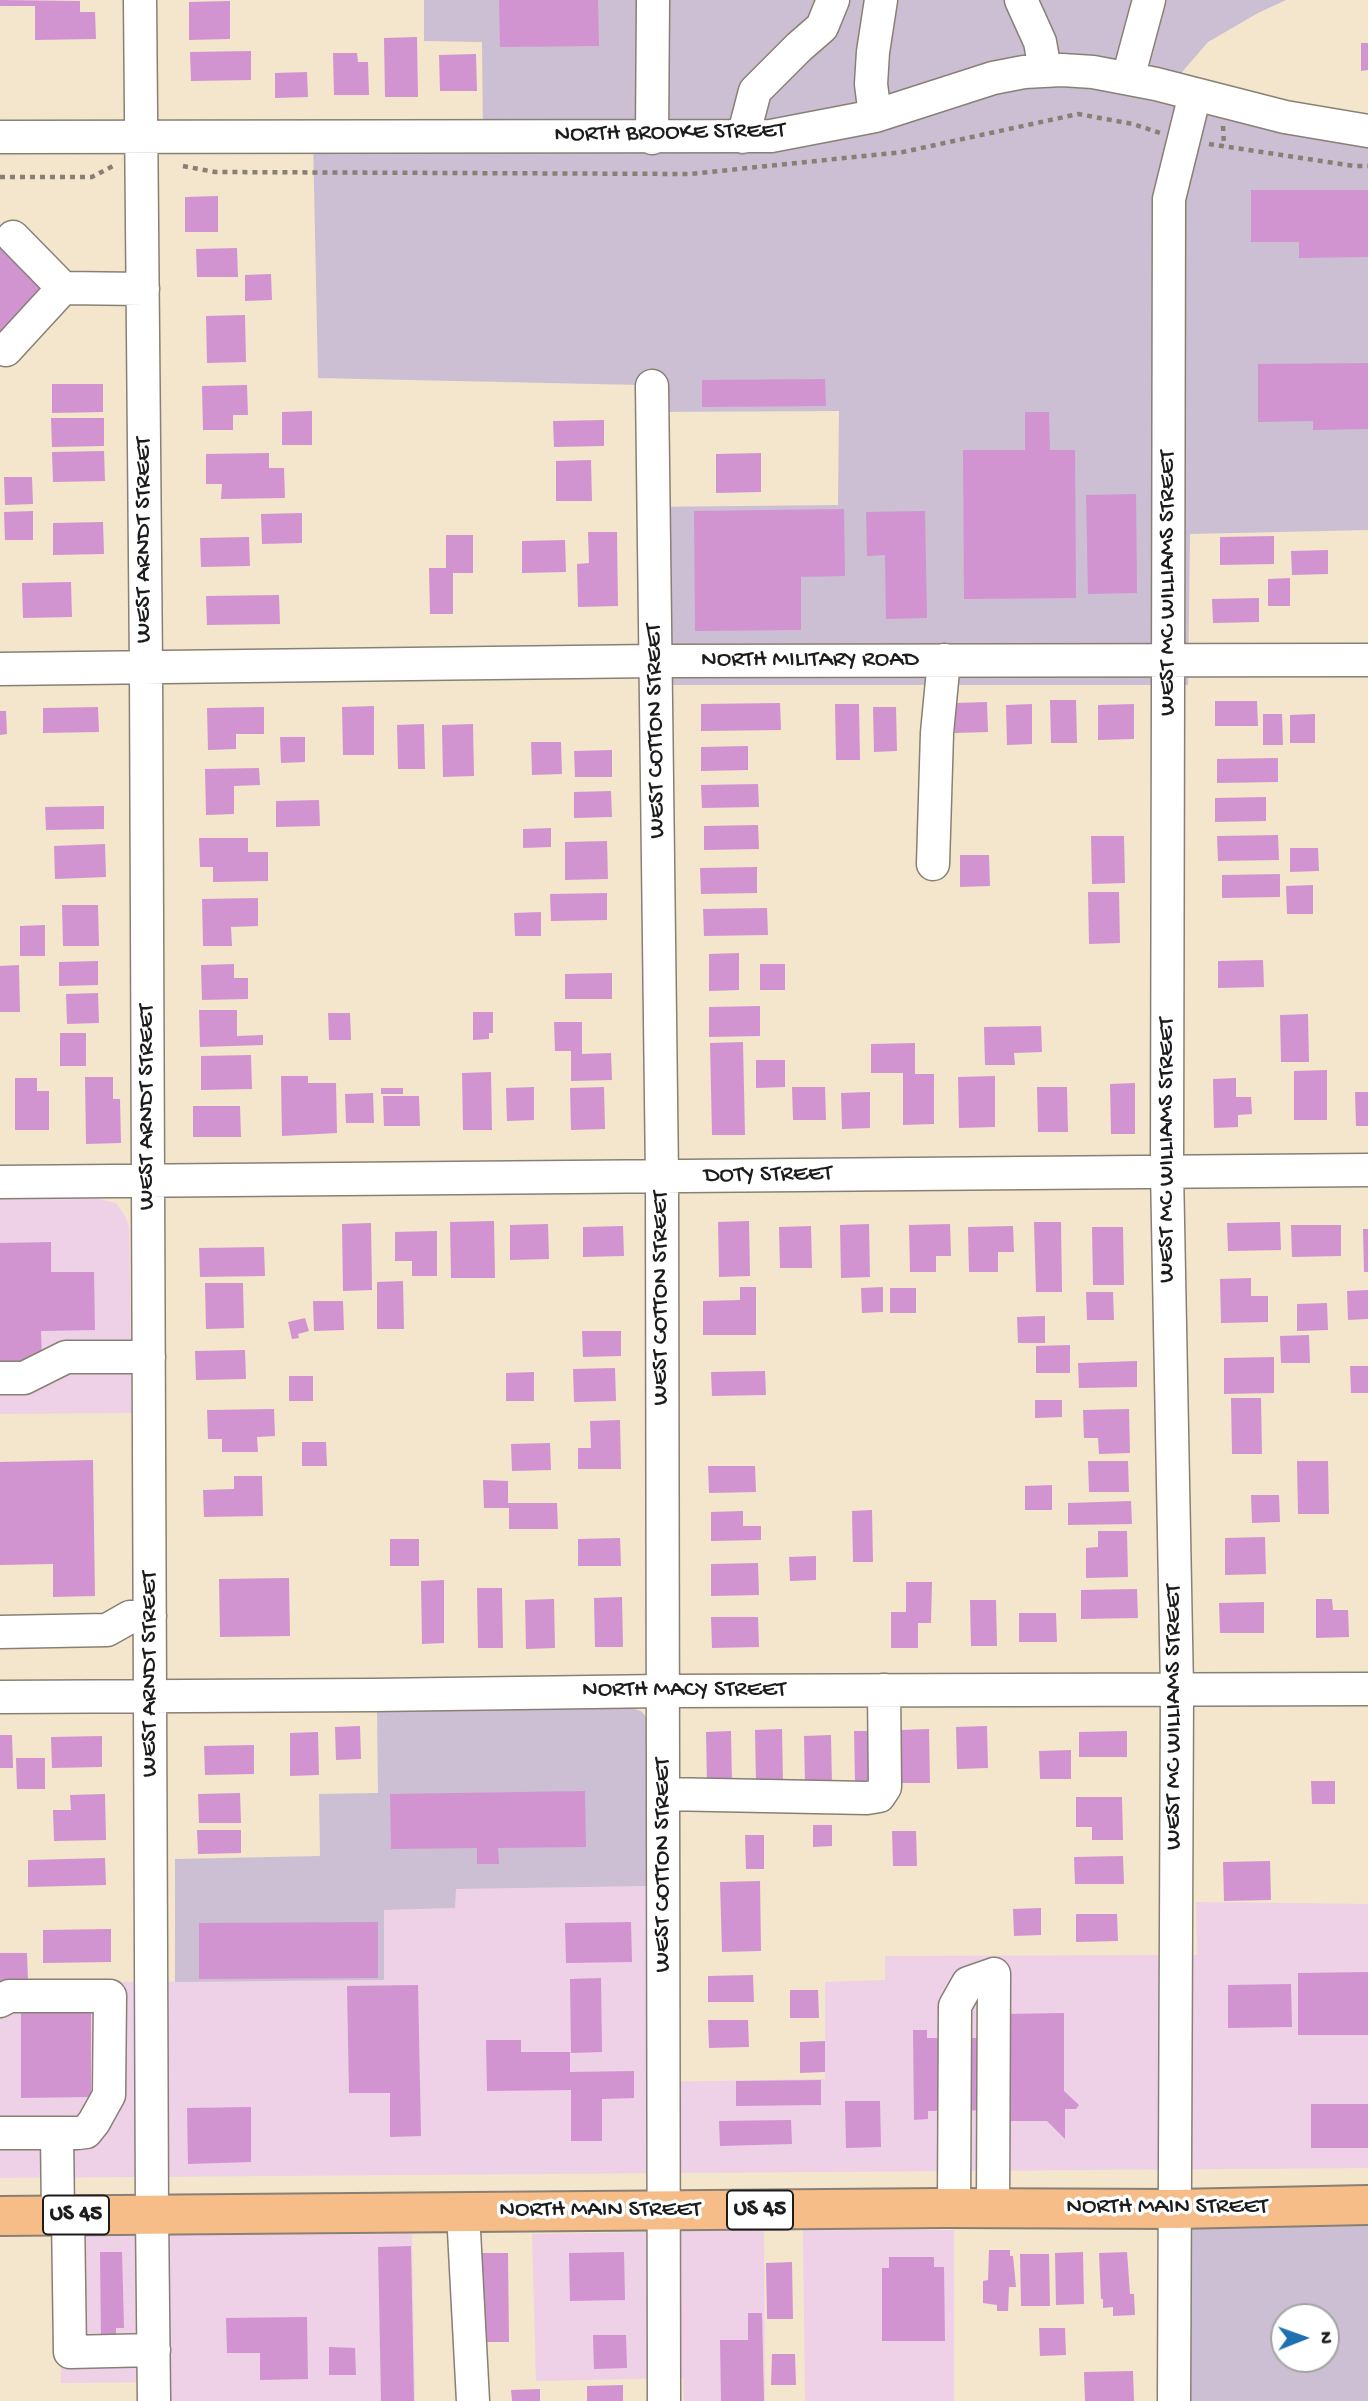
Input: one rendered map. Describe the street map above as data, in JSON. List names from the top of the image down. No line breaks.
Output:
{"streets":{"main road":["NORTH MAIN STREET","US 45"],"street":["NORTH BROOKE STREET","WEST ARNDT STREET","WEST MC WILLIAMS STREET","NORTH MILITARY ROAD","WEST COTTON STREET","DOTY STREET","NORTH MACY STREET"]},"crossings":[["NORTH BROOKE STREET","WEST ARNDT STREET"],["NORTH BROOKE STREET","WEST MC WILLIAMS STREET"],["WEST ARNDT STREET","NORTH MILITARY ROAD"],["WEST ARNDT STREET","DOTY STREET"],["WEST ARNDT STREET","NORTH MACY STREET"],["WEST ARNDT STREET","NORTH MAIN STREET"],["WEST MC WILLIAMS STREET","NORTH MILITARY ROAD"],["WEST MC WILLIAMS STREET","DOTY STREET"],["WEST MC WILLIAMS STREET","NORTH MACY STREET"],["WEST MC WILLIAMS STREET","NORTH MAIN STREET"],["NORTH MILITARY ROAD","WEST COTTON STREET"],["WEST COTTON STREET","DOTY STREET"],["WEST COTTON STREET","NORTH MACY STREET"],["WEST COTTON STREET","NORTH MAIN STREET"]],"north":"right"}
